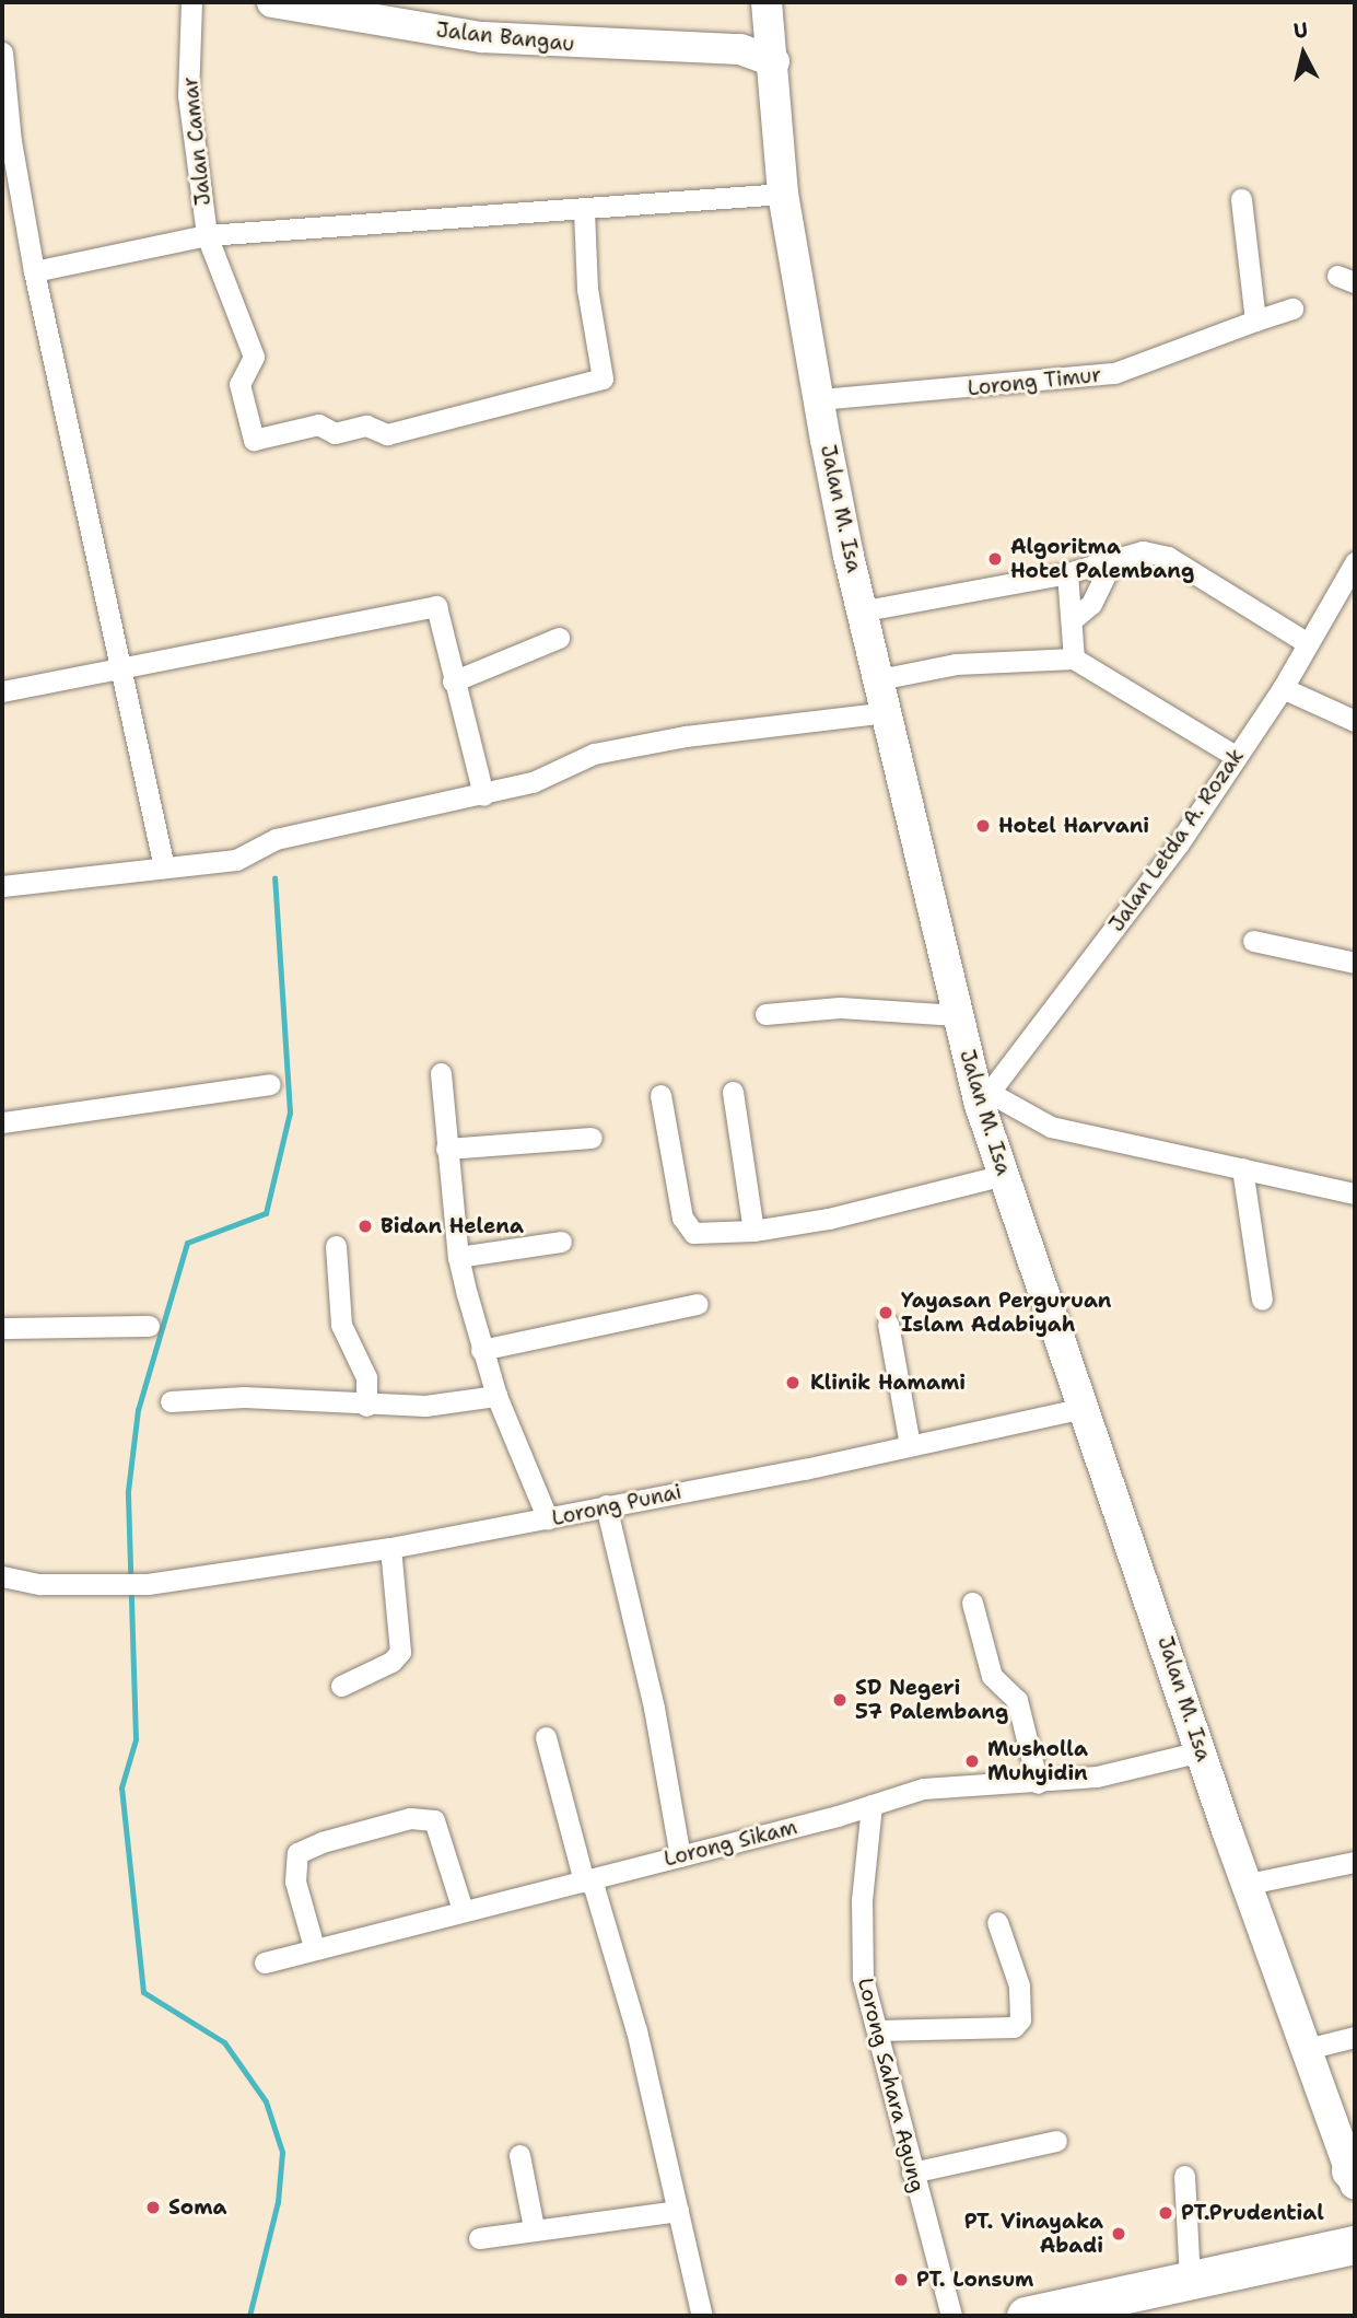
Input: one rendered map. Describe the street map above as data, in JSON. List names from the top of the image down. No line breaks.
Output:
{"streets":{"main road":["Jalan Bangau","Jalan M. Isa"],"street":["Jalan Camar","Lorong Timur","Jalan Letda A. Rozak","Lorong Punai","Lorong Sikam","Lorong Sahara Agung"]},"crossings":[["Jalan Bangau","Jalan M. Isa"],["Lorong Timur","Jalan M. Isa"],["Jalan M. Isa","Jalan Letda A. Rozak"],["Jalan M. Isa","Lorong Punai"],["Jalan M. Isa","Lorong Sikam"],["Lorong Sikam","Lorong Sahara Agung"]],"places":["Algoritma Hotel Palembang","Hotel Harvani","Bidan Helena","Yayasan Perguruan Islam Adabiyah","Klinik Hamami","SD Negeri 57 Palembang","Musholla Muhyidin","Soma","PT.Prudential","PT. Vinayaka Abadi","PT. Lonsum"],"north":"top"}
